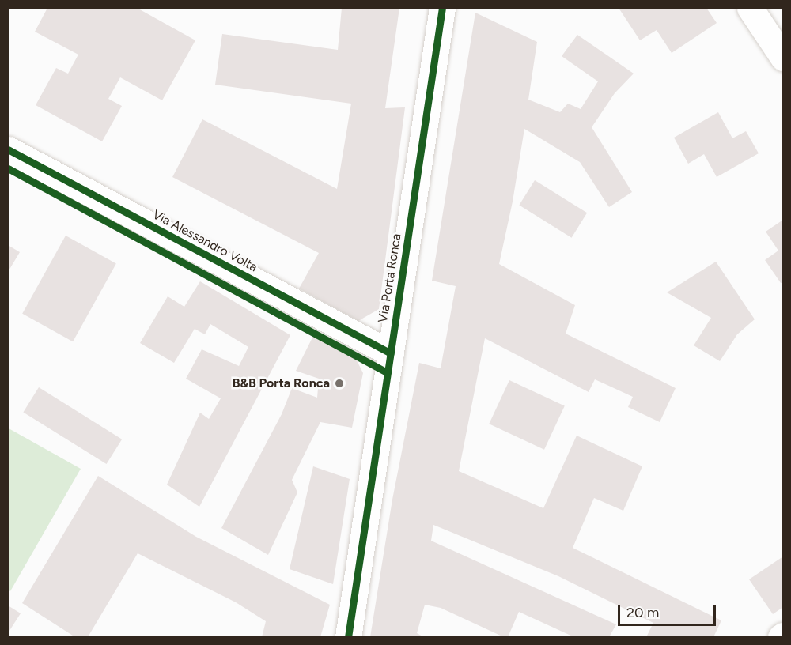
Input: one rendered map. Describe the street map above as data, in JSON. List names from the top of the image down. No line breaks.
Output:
{"streets":{"street":["Via Alessandro Volta","Via Porta Ronca"]},"crossings":[["Via Alessandro Volta","Via Porta Ronca"]],"places":["B&B Porta Ronca"],"scale_bar":"20 m"}
